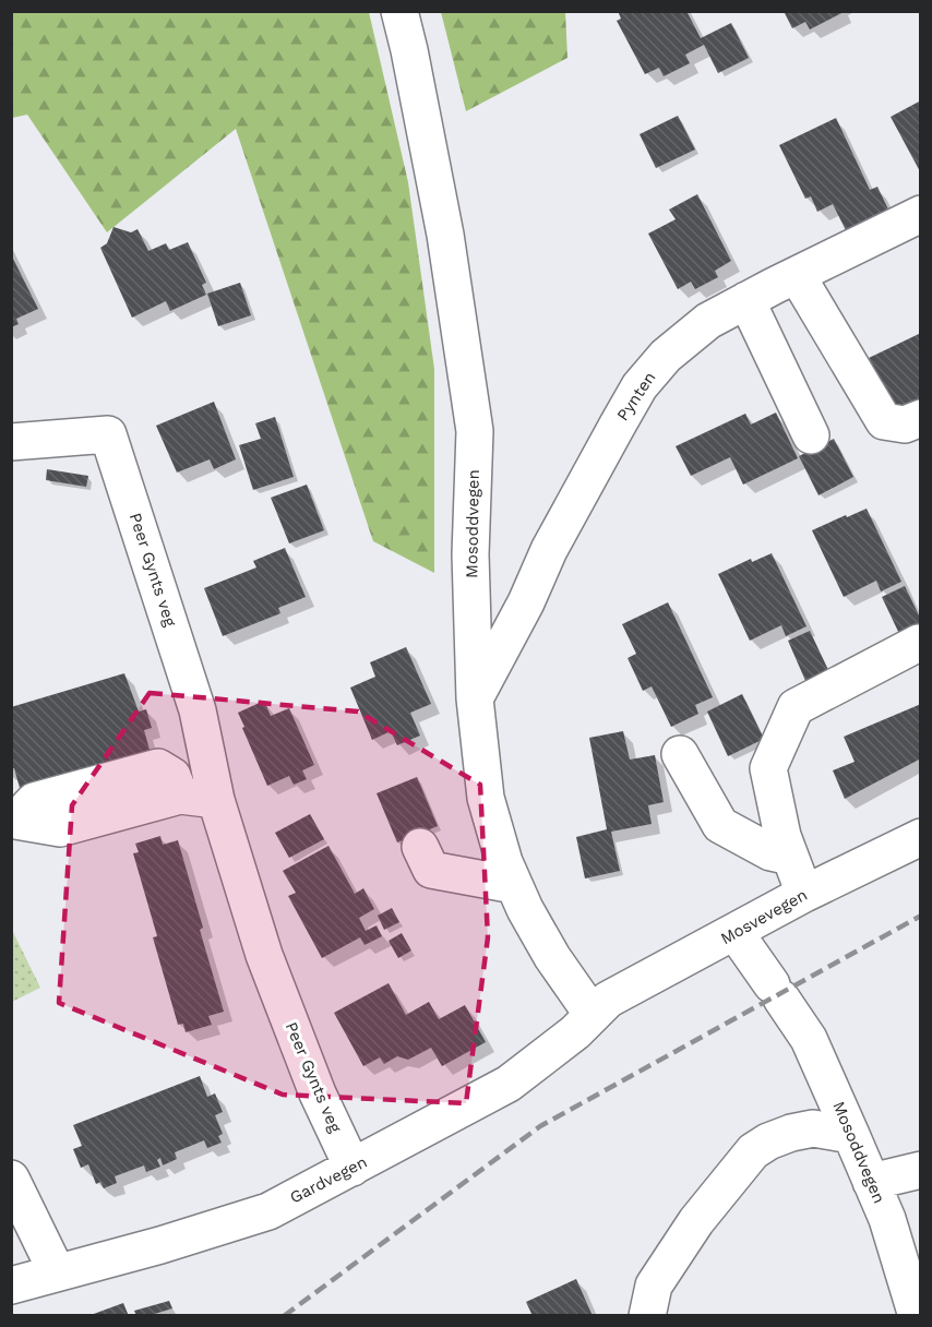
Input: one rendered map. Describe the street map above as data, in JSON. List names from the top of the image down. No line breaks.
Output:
{"streets":{"street":["Pynten","Mosoddvegen","Peer Gynts veg","Mosvevegen","Gardvegen"]},"crossings":[["Pynten","Mosoddvegen"],["Mosoddvegen","Mosvevegen"],["Mosoddvegen","Gardvegen"],["Peer Gynts veg","Gardvegen"],["Mosvevegen","Gardvegen"]]}
